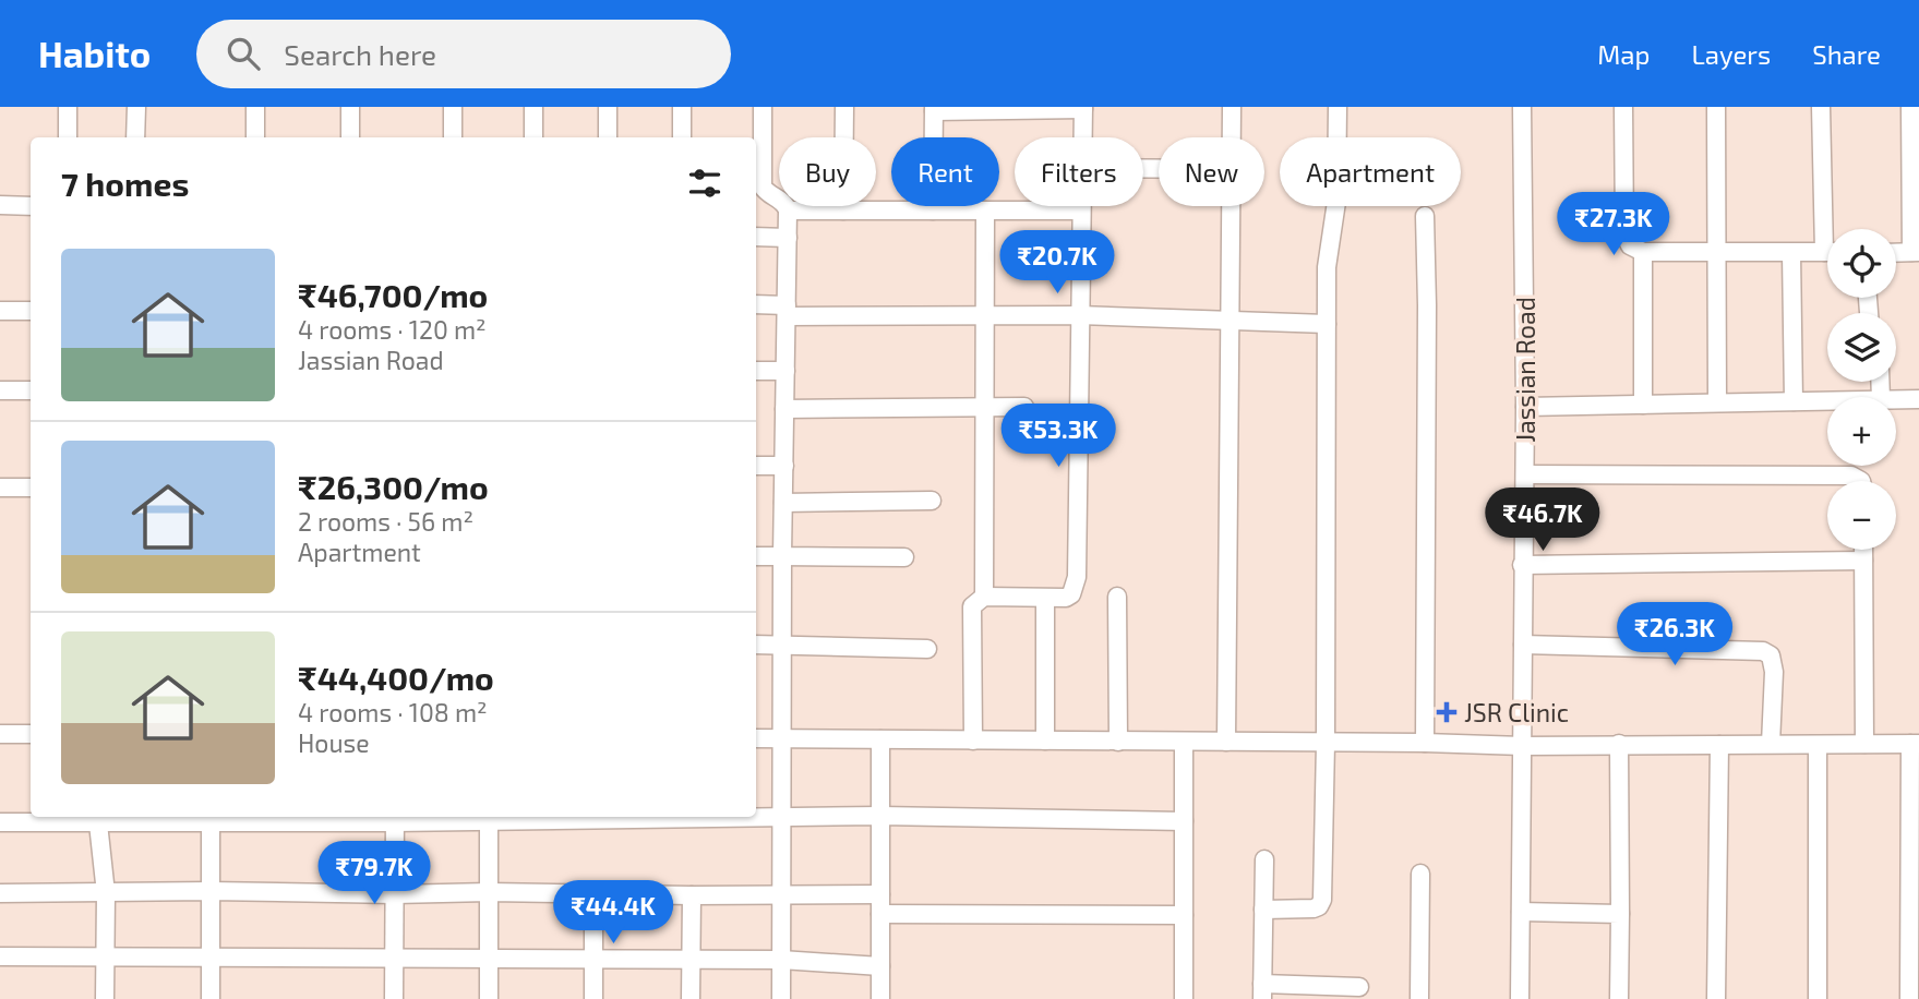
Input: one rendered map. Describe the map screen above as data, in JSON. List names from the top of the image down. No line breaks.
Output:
{"streets":{"street":["Jassian Road"]},"places":{"health":["JSR Clinic"]},"page":{"header":"Habito","search":"Search here","nav":["Map","Layers","Share"],"chip":["Buy","Rent","Filters","New","Apartment"],"heading":"7 homes","price":["₹27.3K","₹20.7K","₹53.3K","₹46.7K","₹26.3K","₹79.7K","₹44.4K"],"map_buttons":["+","−"],"list":[{"name":"₹46,700/mo","note":"4 rooms · 120 m² · Jassian Road"},{"name":"₹26,300/mo","note":"2 rooms · 56 m² · Apartment"},{"name":"₹44,400/mo","note":"4 rooms · 108 m² · House"}]}}
